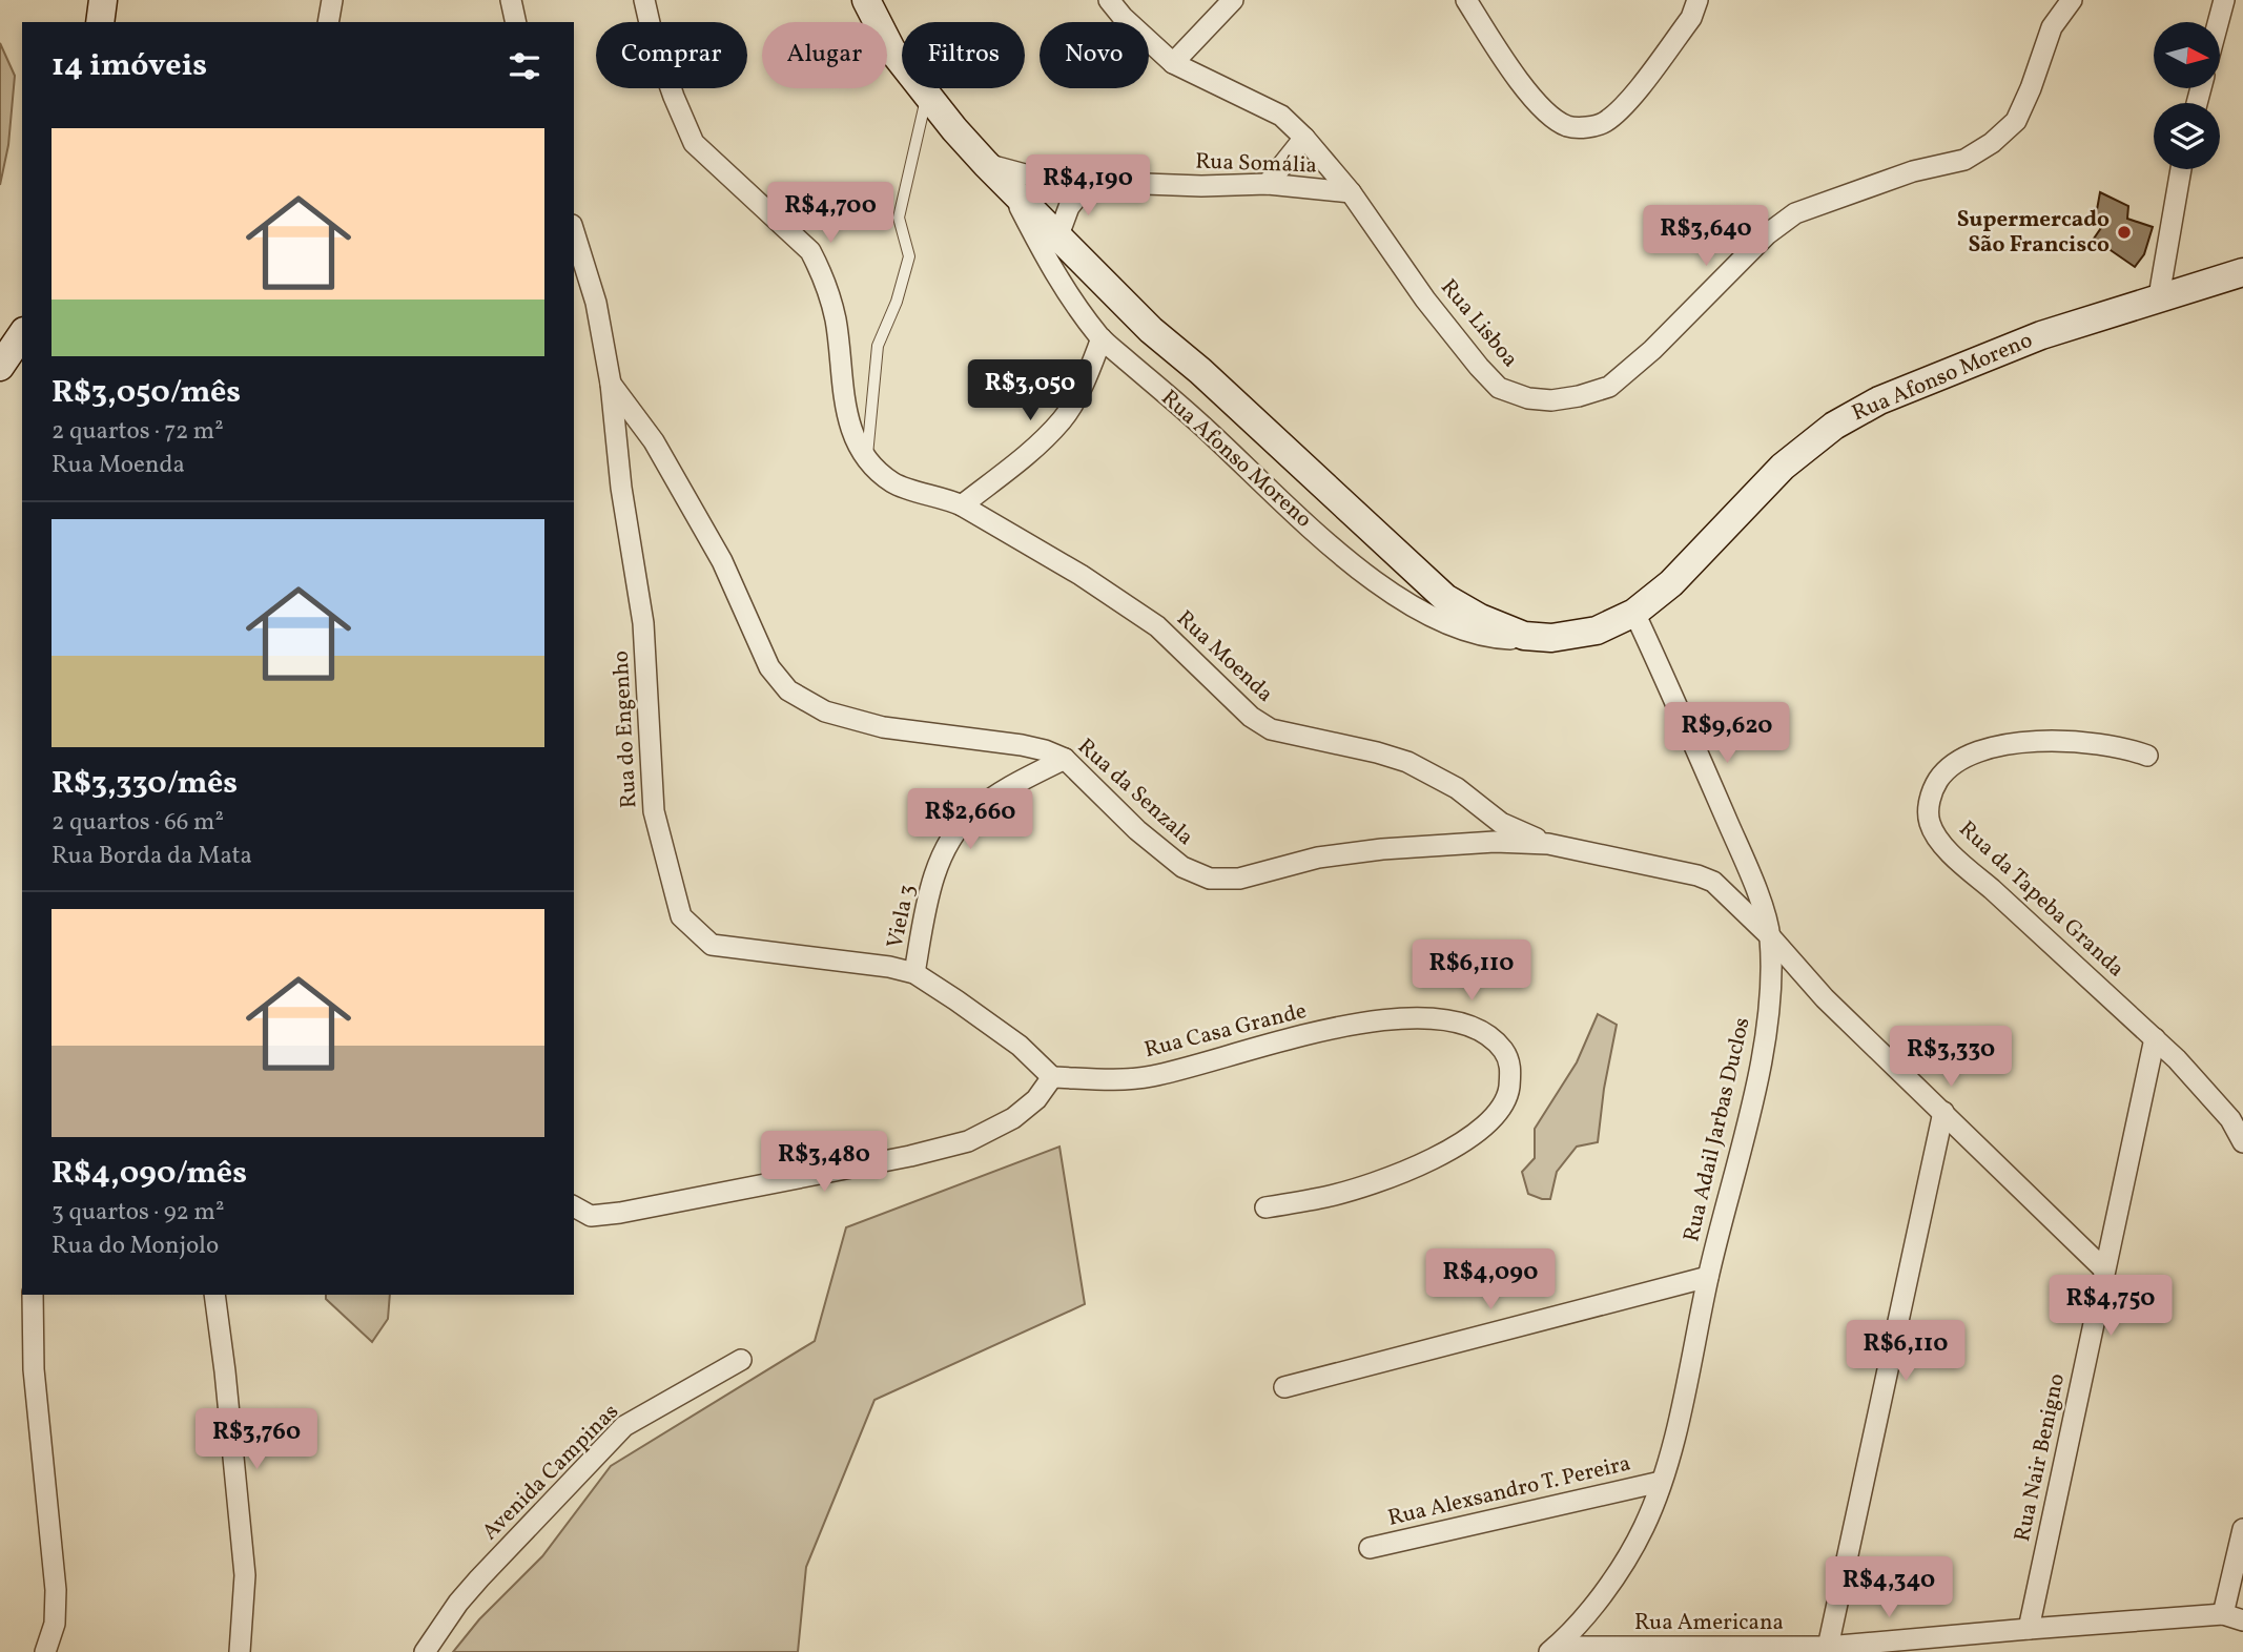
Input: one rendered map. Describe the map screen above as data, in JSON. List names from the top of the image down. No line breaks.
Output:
{"streets":{"main road":["Rua Afonso Moreno"],"street":["Rua Somália","Rua Lisboa","Rua Moenda","Rua do Engenho","Rua da Senzala","Rua da Tapeba Granda","Viela 3","Rua Casa Grande","Rua Adail Jarbas Duclos","Rua Nair Benigno","Avenida Campinas","Rua Alexsandro T. Pereira","Rua Americana"]},"crossings":[["Rua Somália","Rua Lisboa"],["Rua Somália","Rua Afonso Moreno"],["Rua Afonso Moreno","Rua Adail Jarbas Duclos"],["Rua Moenda","Rua da Senzala"],["Rua do Engenho","Rua da Senzala"],["Rua do Engenho","Viela 3"],["Rua do Engenho","Rua Casa Grande"],["Rua da Senzala","Viela 3"],["Rua da Senzala","Rua Adail Jarbas Duclos"],["Rua da Senzala","Rua Nair Benigno"],["Rua da Tapeba Granda","Rua Nair Benigno"],["Rua Adail Jarbas Duclos","Rua Alexsandro T. Pereira"],["Rua Adail Jarbas Duclos","Rua Americana"],["Rua Nair Benigno","Rua Americana"]],"places":["Supermercado São Francisco"],"north":"right","page":{"chip":["Comprar","Alugar","Filtros","Novo"],"heading":"14 imóveis","list":[{"name":"R$3,050/mês","note":"2 quartos · 72 m² · Rua Moenda"},{"name":"R$3,330/mês","note":"2 quartos · 66 m² · Rua Borda da Mata"},{"name":"R$4,090/mês","note":"3 quartos · 92 m² · Rua do Monjolo"}],"price":["R$4,190","R$4,700","R$3,640","R$3,050","R$9,620","R$2,660","R$6,110","R$3,330","R$3,480","R$4,090","R$4,750","R$6,110","R$3,760","R$4,340"]}}
